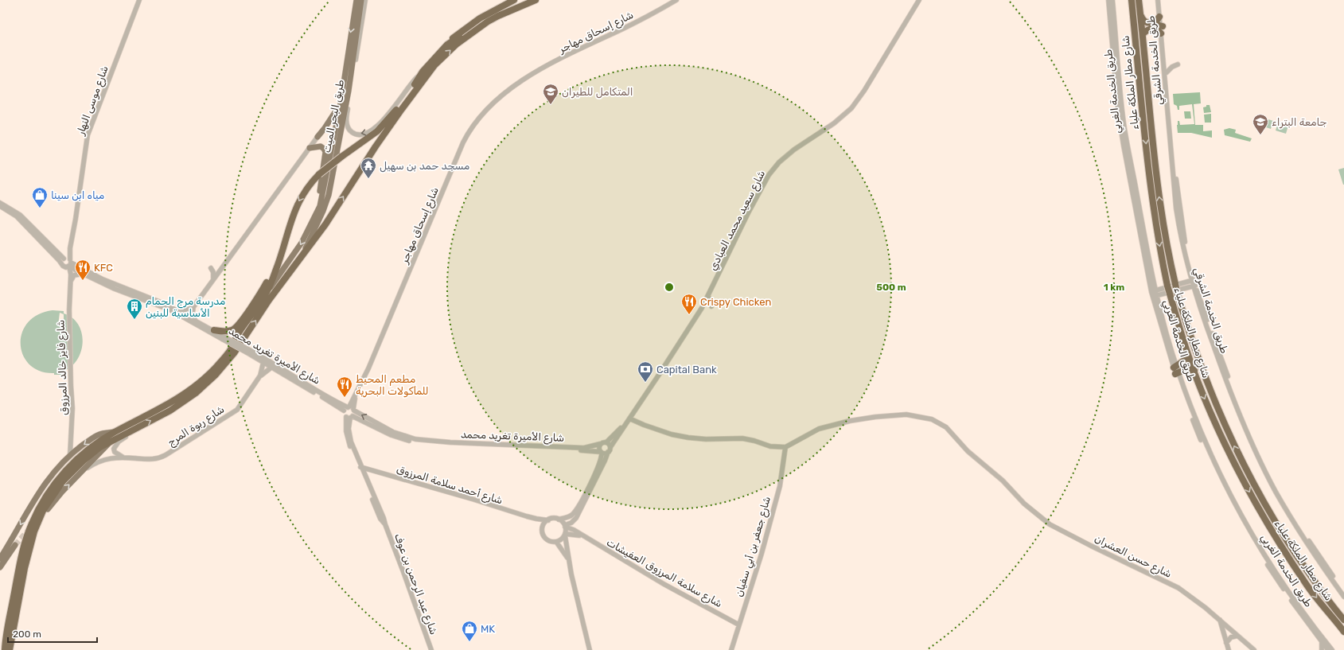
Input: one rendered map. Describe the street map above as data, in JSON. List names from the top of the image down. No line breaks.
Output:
{"streets":{"highway":["شارع مطار الملكة علياء"],"main road":["طريق البحر الميت"],"street":["شارع إسحاق مهاجر","طريق الخدمة الشرقي","طريق الخدمة الغربي","شارع موسى النهار","شارع سعيد محمد العبادي","شارع الأميرة تغريد محمد","شارع فايز خالد المرزوق","شارع ربوة المرج","شارع أحمد سلامة المرزوق","شارع جعفر بن أبي سفيان","شارع حسن العشران","شارع سلامة المرزوق العفيشات","شارع عبد الرحمن بن عوف"]},"crossings":[["شارع إسحاق مهاجر","شارع الأميرة تغريد محمد"],["شارع موسى النهار","شارع الأميرة تغريد محمد"],["شارع موسى النهار","شارع فايز خالد المرزوق"],["شارع سعيد محمد العبادي","شارع الأميرة تغريد محمد"],["شارع الأميرة تغريد محمد","شارع فايز خالد المرزوق"],["شارع الأميرة تغريد محمد","شارع ربوة المرج"],["شارع الأميرة تغريد محمد","شارع عبد الرحمن بن عوف"],["شارع أحمد سلامة المرزوق","شارع سلامة المرزوق العفيشات"],["شارع أحمد سلامة المرزوق","شارع عبد الرحمن بن عوف"],["شارع جعفر بن أبي سفيان","شارع حسن العشران"],["شارع جعفر بن أبي سفيان","شارع سلامة المرزوق العفيشات"]],"places":{"school or university":["المتكامل للطيران","جامعة البتراء"],"temple":["مسجد حمد بن سهيل"],"shop":["مياه ابن سينا","MK"],"restaurant":["KFC","Crispy Chicken","مطعم المحيط للمأكولات البحرية"],"building":["مدرسة مرج الحمام الأساسية للبنين"],"bank":["Capital Bank"]},"scale_bar":"200 m","rings":["500 m","1 km"]}
